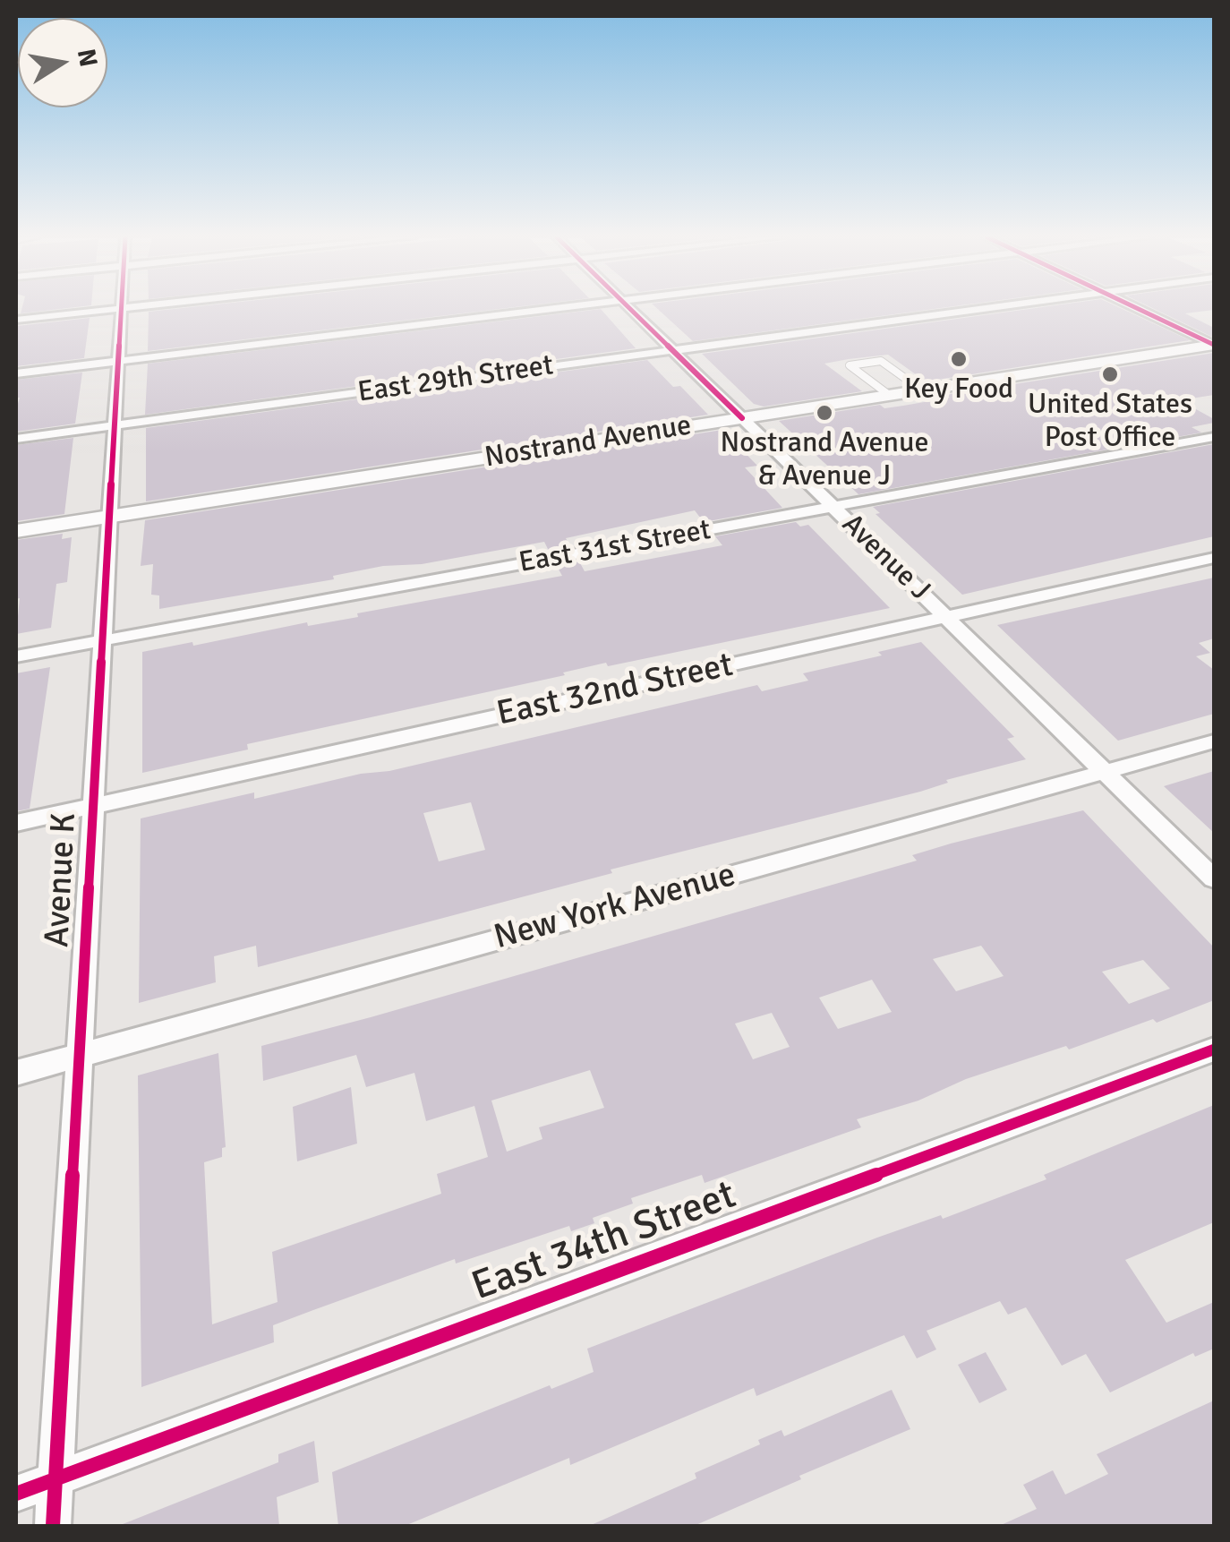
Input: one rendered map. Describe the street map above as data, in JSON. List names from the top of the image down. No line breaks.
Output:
{"streets":{"main road":["Nostrand Avenue"],"street":["East 29th Street","East 31st Street","Avenue J","East 32nd Street","Avenue K","New York Avenue","East 34th Street"]},"crossings":[["East 29th Street","Avenue J"],["East 29th Street","Avenue K"],["Nostrand Avenue","Avenue J"],["Nostrand Avenue","Avenue K"],["East 31st Street","Avenue J"],["East 31st Street","Avenue K"],["Avenue J","East 32nd Street"],["Avenue J","New York Avenue"],["East 32nd Street","Avenue K"],["Avenue K","New York Avenue"],["Avenue K","East 34th Street"]],"places":["Key Food","United States Post Office","Nostrand Avenue & Avenue J"],"north":"right"}
